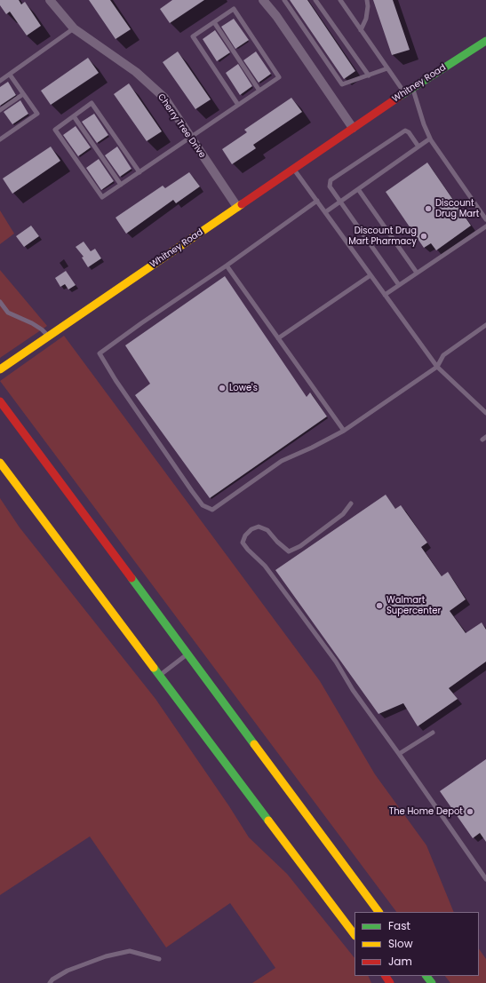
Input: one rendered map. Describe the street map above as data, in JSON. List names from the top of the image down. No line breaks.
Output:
{"streets":{"main road":["Whitney Road"],"street":["Cherry Tree Drive"]},"crossings":[["Whitney Road","Cherry Tree Drive"]],"places":["Discount Drug Mart","Discount Drug Mart Pharmacy","Lowe's","Walmart Supercenter","The Home Depot"],"legend":["Fast","Slow","Jam"]}
